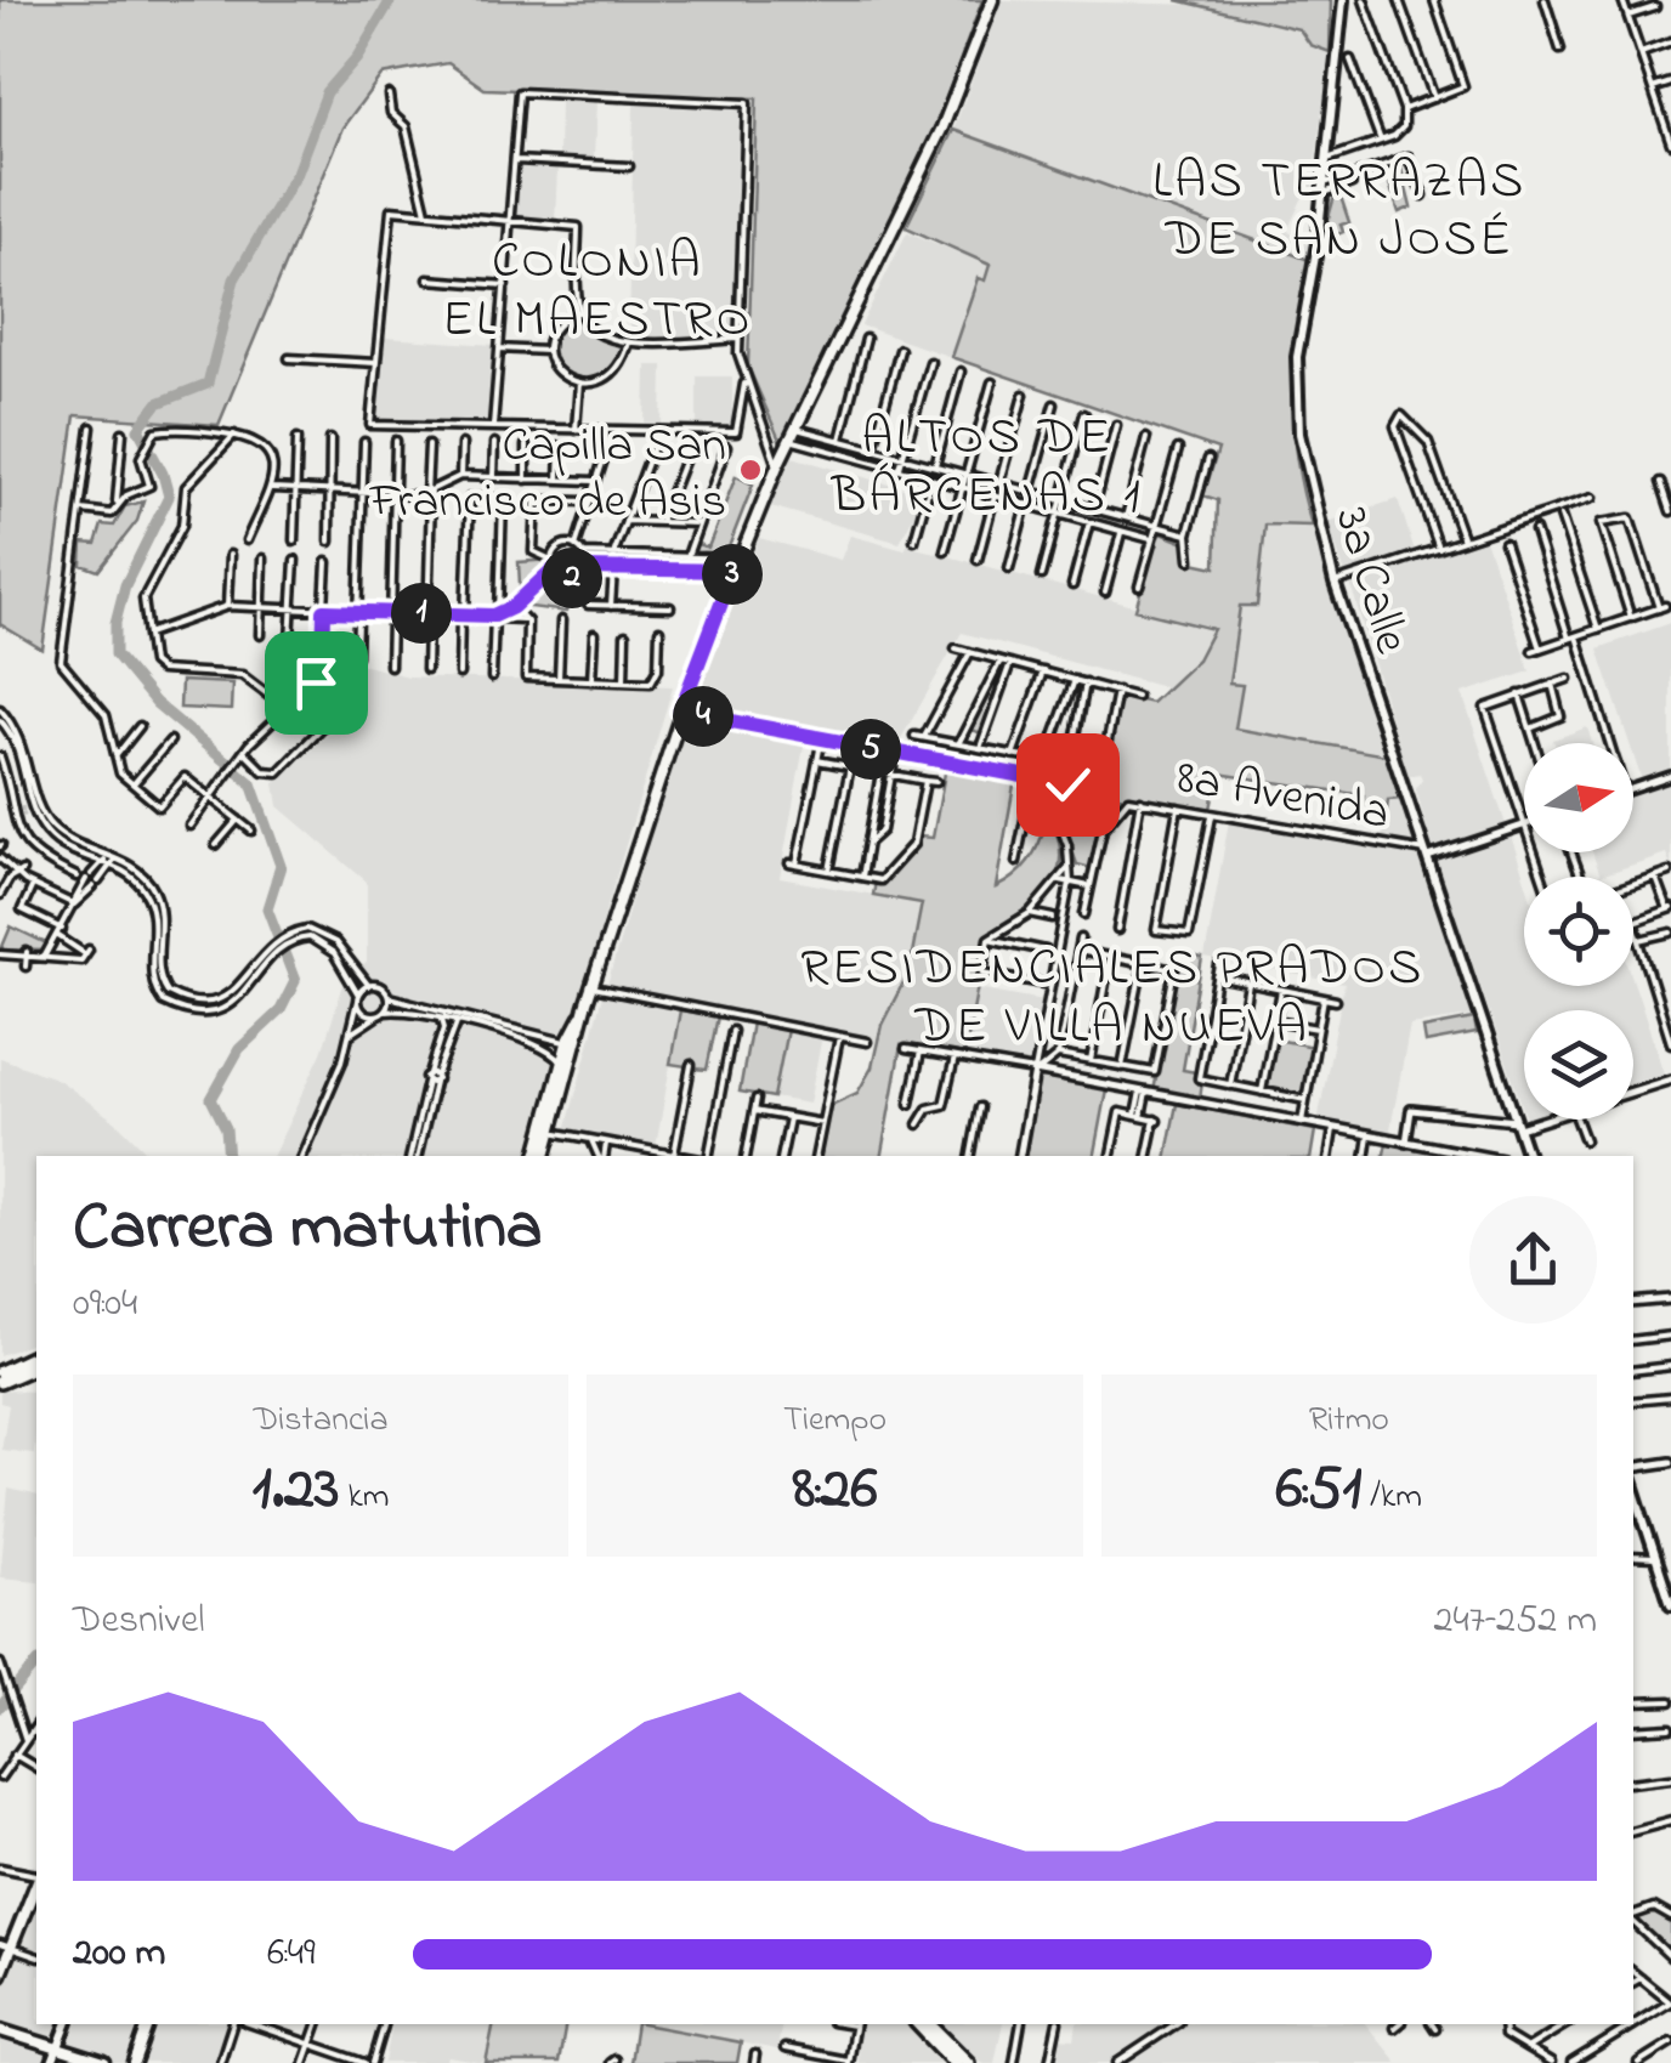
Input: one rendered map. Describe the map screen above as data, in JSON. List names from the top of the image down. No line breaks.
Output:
{"streets":{"main road":["3a Calle"],"street":["8a Avenida"]},"crossings":[["3a Calle","8a Avenida"]],"districts":["LAS TERRAZAS DE SAN JOSÉ","COLONIA EL MAESTRO","ALTOS DE BÁRCENAS 1","RESIDENCIALES PRADOS DE VILLA NUEVA"],"places":["Capilla San Francisco de Asis"],"north":"right","page":{"pins":["3","2","1","4","5"],"heading":["Carrera matutina","09:04"],"stats":[["Distancia","1.23 km"],["Tiempo","8:26"],["Ritmo","6:51 /km"]],"chart":["Desnivel","247–252 m"],"list":[{"name":"200 m","note":"6:49"}]}}
